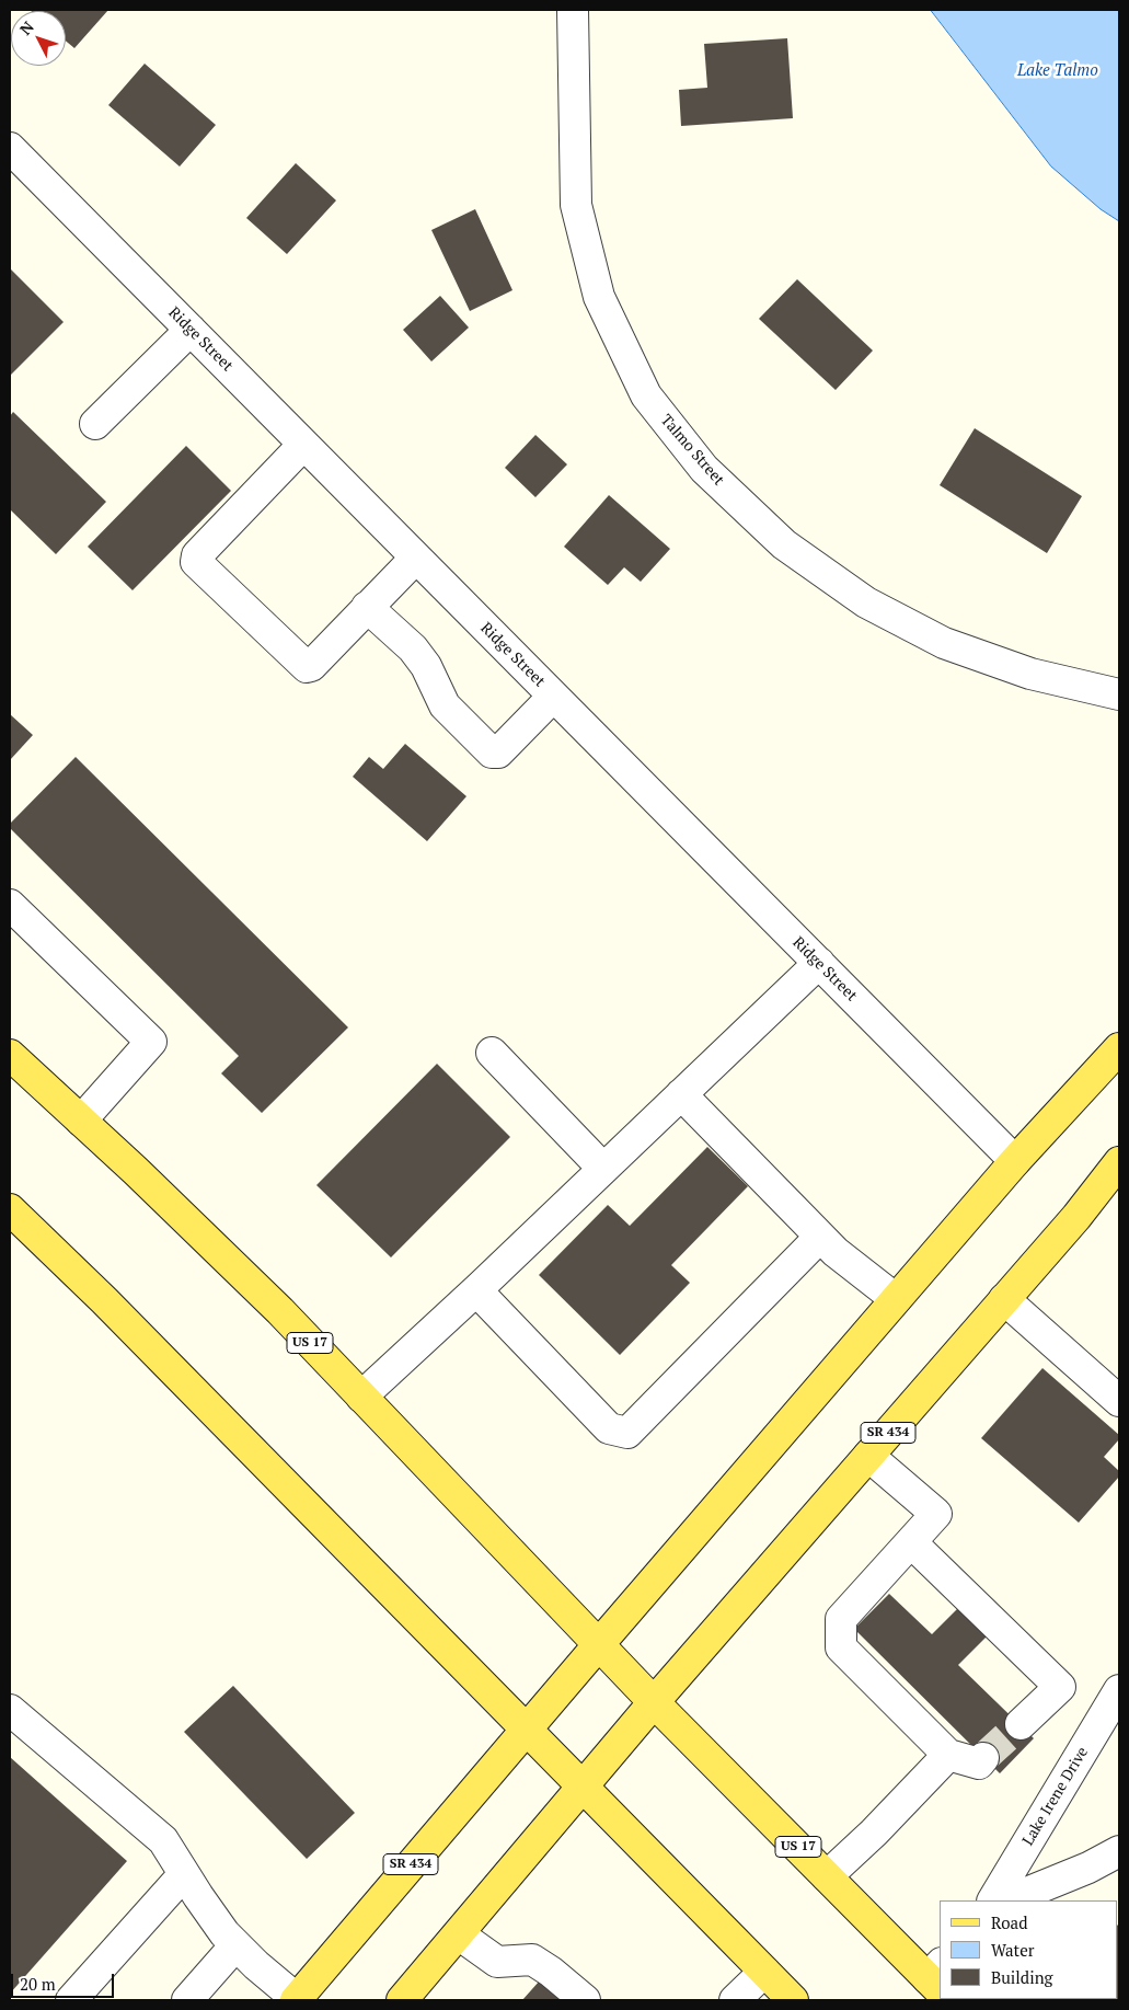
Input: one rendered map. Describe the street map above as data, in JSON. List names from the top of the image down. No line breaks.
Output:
{"streets":{"main road":["US 17","SR 434"],"street":["Ridge Street","Talmo Street","Lake Irene Drive"]},"crossings":[["Ridge Street","SR 434"],["US 17","SR 434"]],"water":["Lake Talmo"],"legend":["Road","Water","Building"],"scale_bar":"20 m","north":"top left"}
